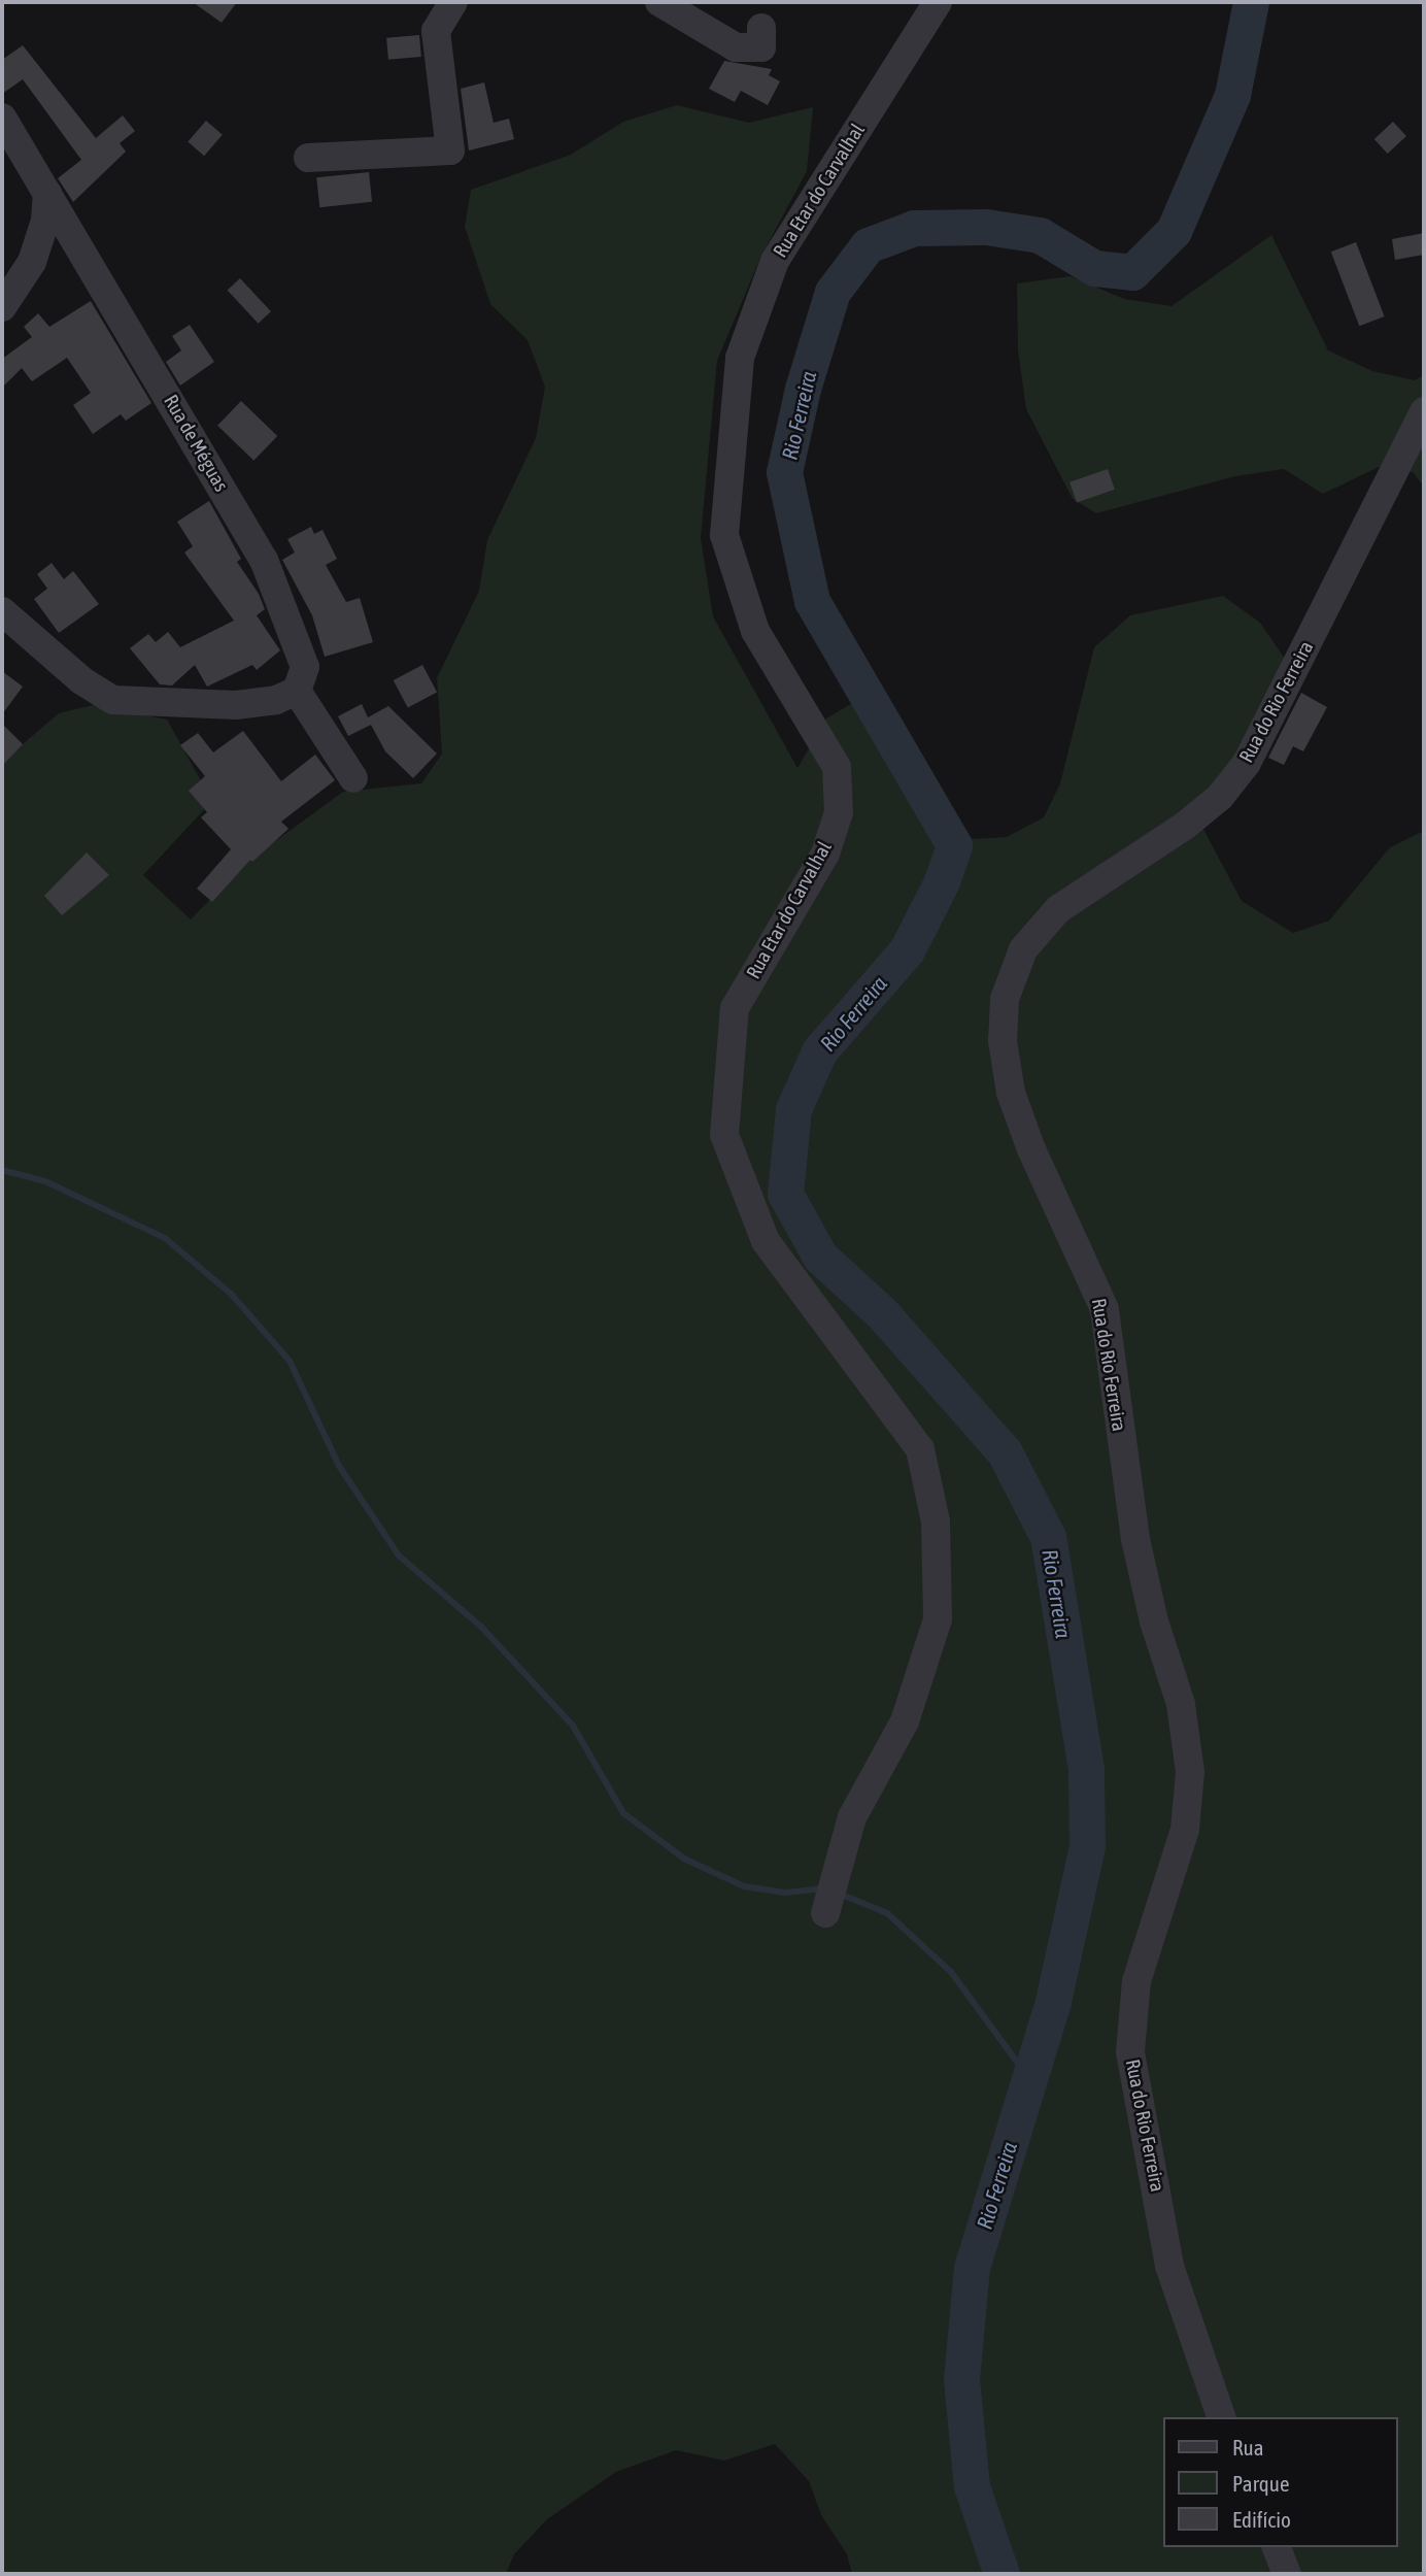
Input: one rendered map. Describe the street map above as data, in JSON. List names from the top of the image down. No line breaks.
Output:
{"streets":{"street":["Rua Etar do Carvalhal","Rua de Méguas","Rua do Rio Ferreira"]},"water":["Rio Ferreira"],"legend":["Rua","Parque","Edifício"]}
